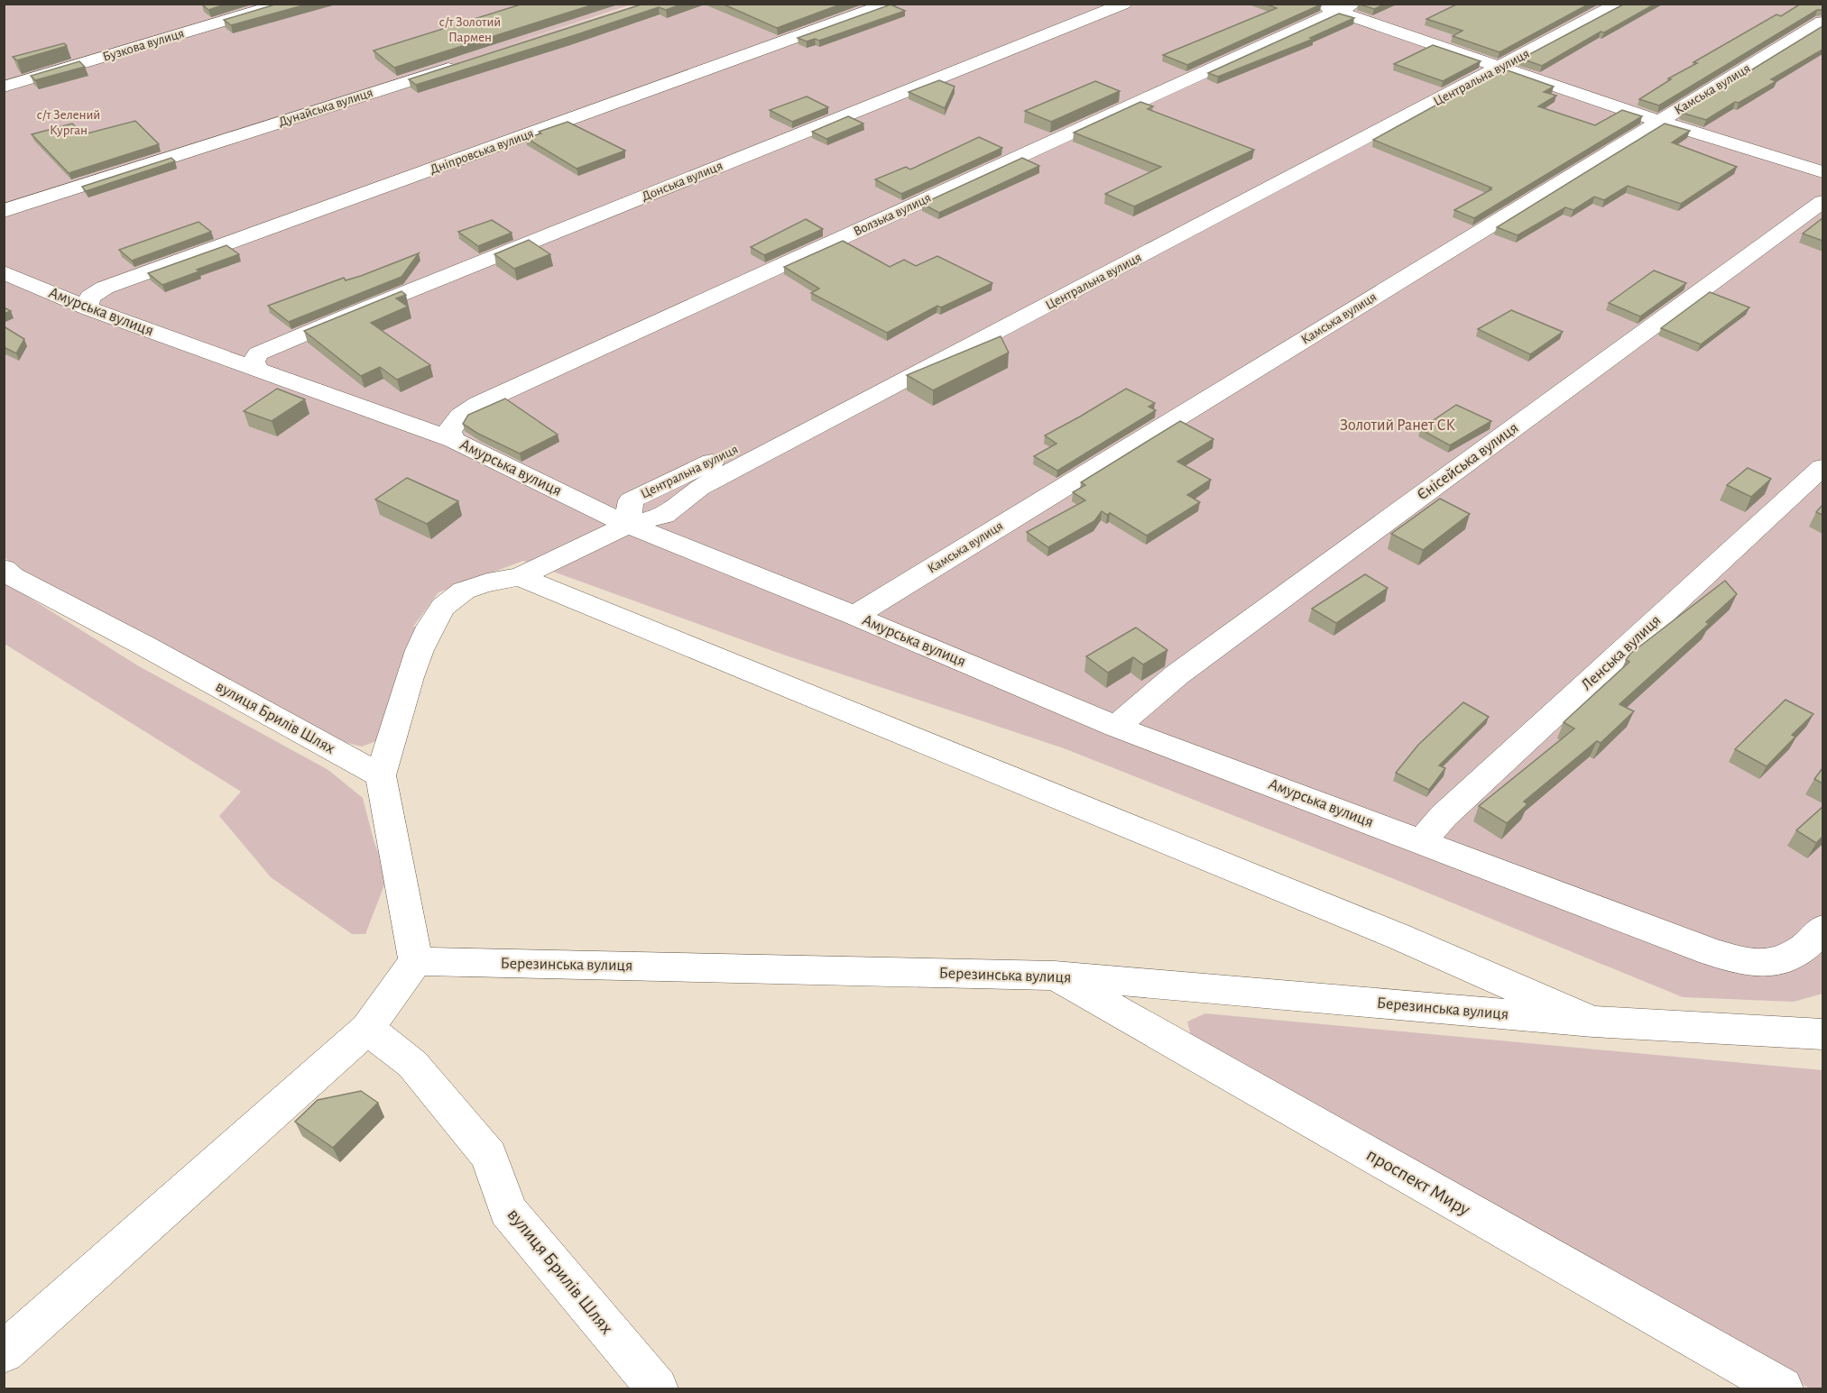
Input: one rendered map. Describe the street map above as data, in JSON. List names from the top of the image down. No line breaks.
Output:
{"streets":{"street":["Бузкова вулиця","Центральна вулиця","Камська вулиця","Дунайська вулиця","Дніпровська вулиця","Донська вулиця","Волзька вулиця","Амурська вулиця","Єнісейська вулиця","Ленська вулиця","вулиця Брилів Шлях","Березинська вулиця","проспект Миру"]},"crossings":[["Центральна вулиця","Амурська вулиця"],["Камська вулиця","Амурська вулиця"],["Дніпровська вулиця","Амурська вулиця"],["Донська вулиця","Амурська вулиця"],["Волзька вулиця","Амурська вулиця"],["Амурська вулиця","Єнісейська вулиця"],["Амурська вулиця","Ленська вулиця"],["Березинська вулиця","проспект Миру"]],"parks":["с/т Золотий Пармен","с/т Зелений Курган","Золотий Ранет СК"]}
